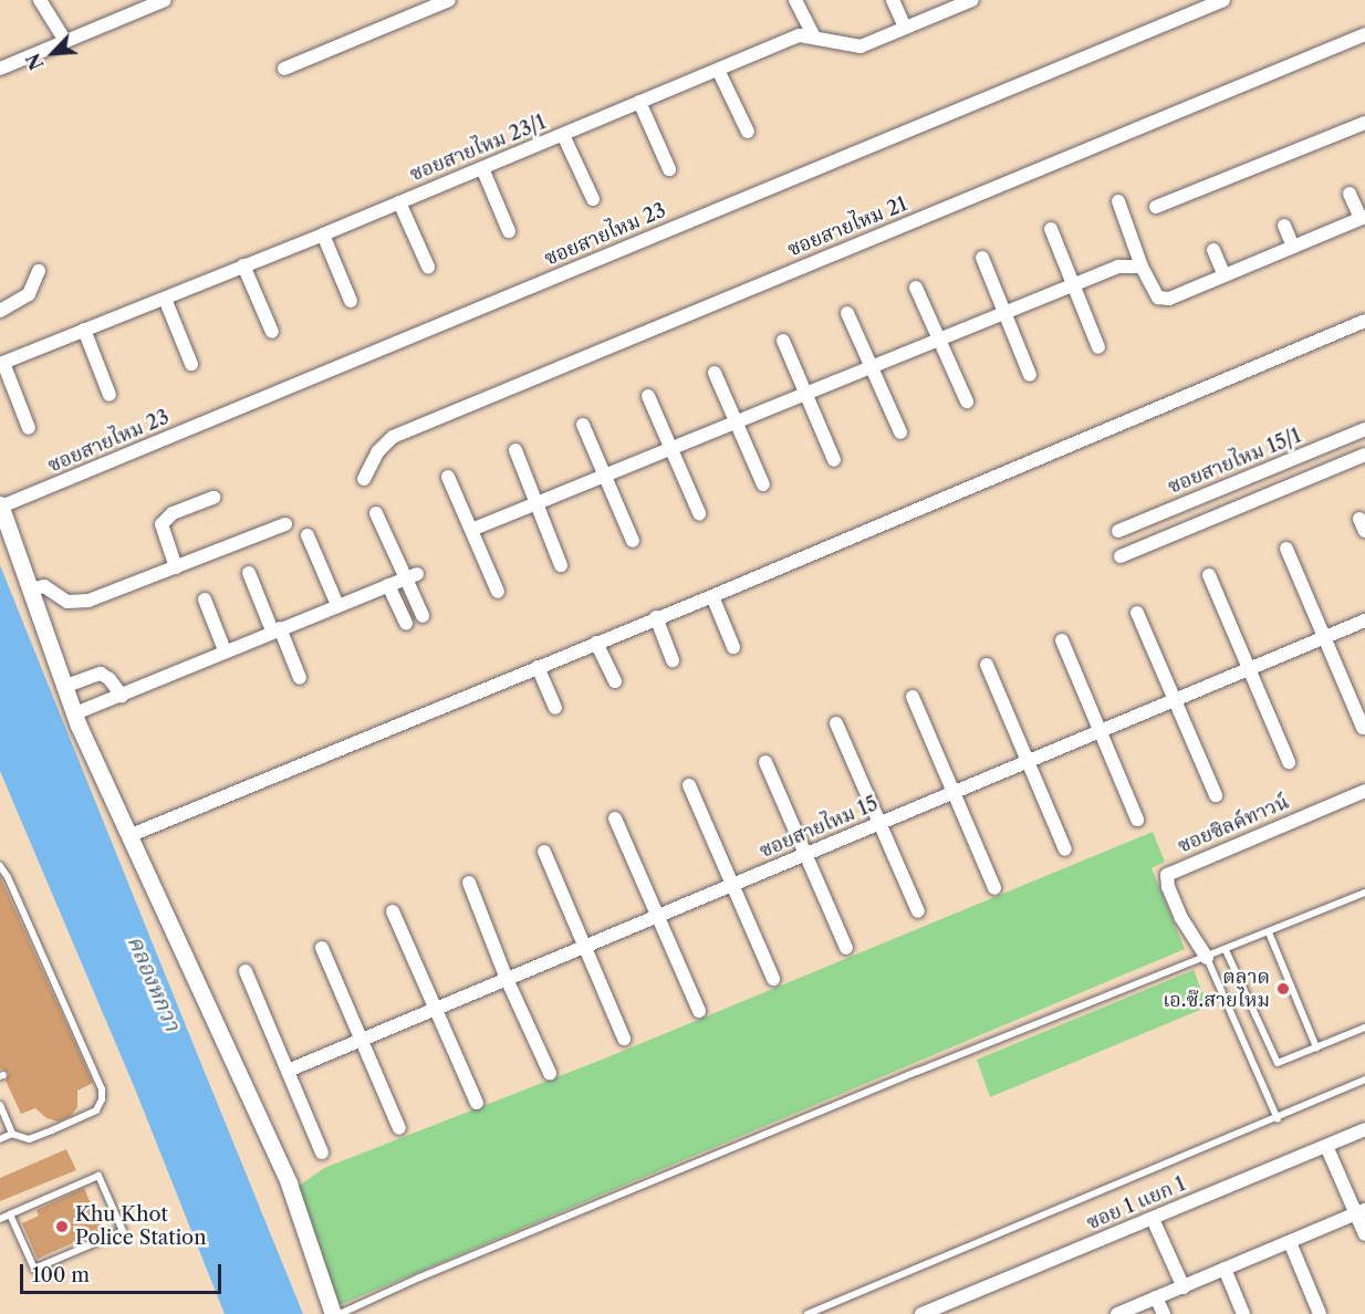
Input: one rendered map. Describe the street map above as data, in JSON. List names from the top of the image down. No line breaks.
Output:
{"streets":{"street":["ซอยสายไหม 23/1","ซอยสายไหม 21","ซอยสายไหม 23","ซอยสายไหม 15/1","ซอยซิลค์ทาวน์","ซอยสายไหม 15","ซอย 1 แยก 1"]},"water":["คลองหกวา"],"places":["ตลาด เอ.ซ๊.สายไหม","Khu Khot Police Station"],"scale_bar":"100 m","north":"bottom left"}
